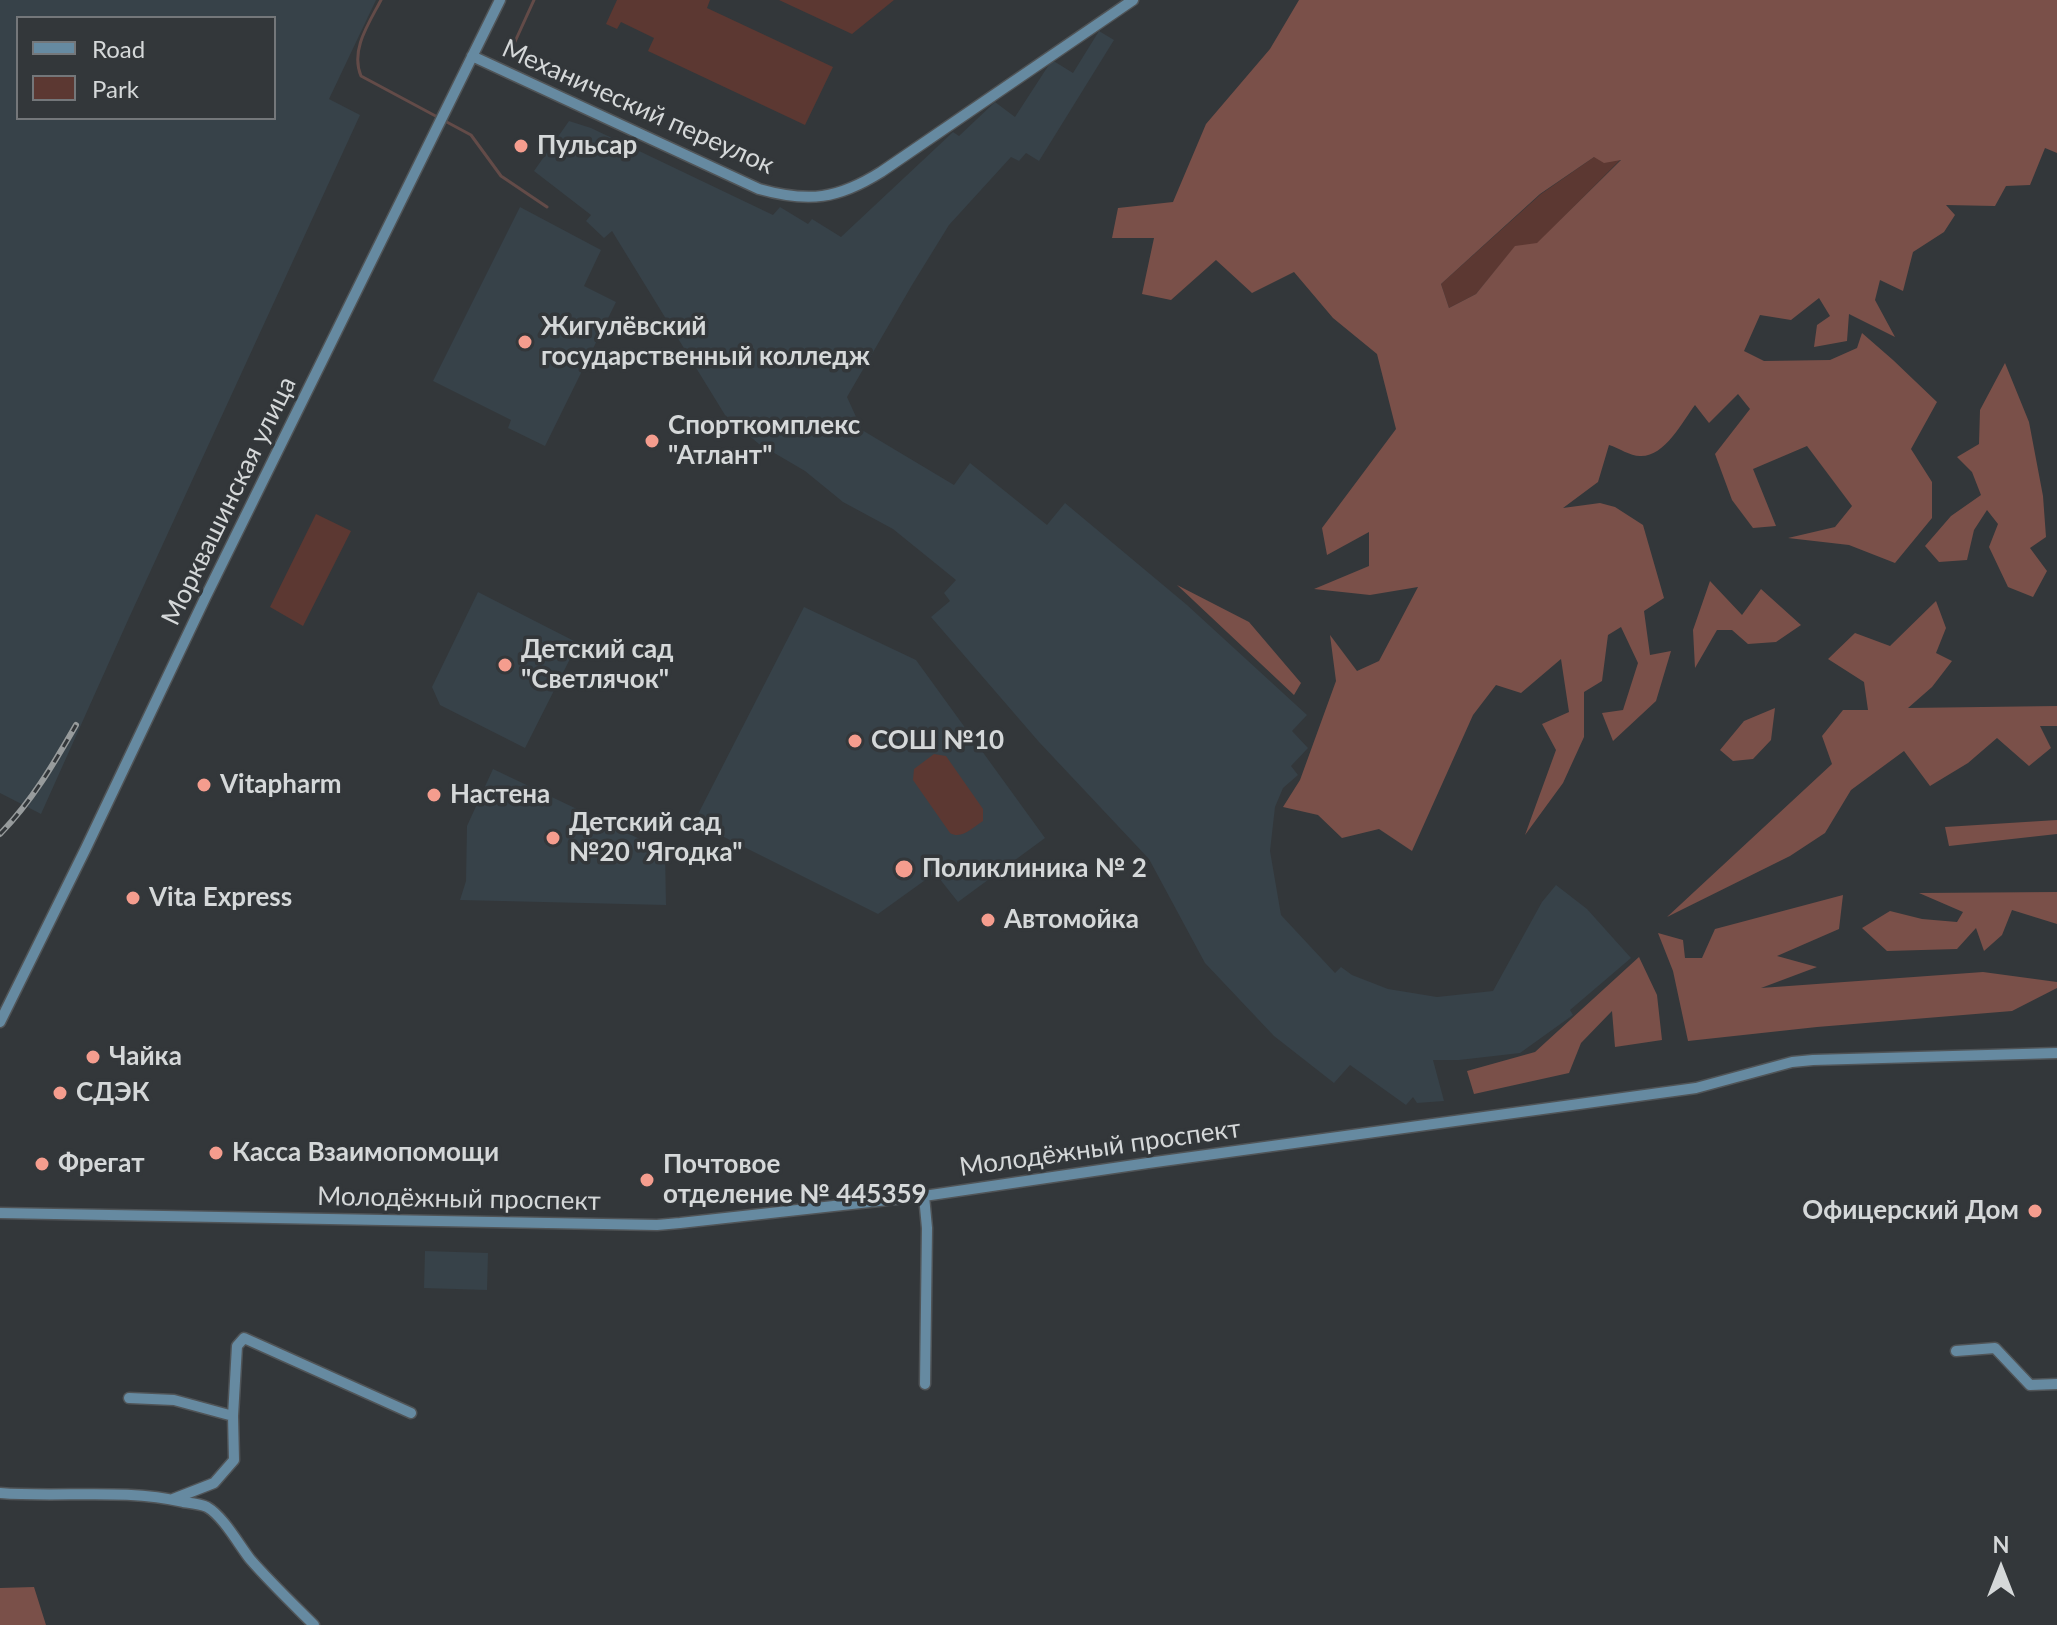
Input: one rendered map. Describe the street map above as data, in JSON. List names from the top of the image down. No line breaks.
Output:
{"streets":{"street":["Механический переулок","Морквашинская улица","Молодёжный проспект"]},"crossings":[["Механический переулок","Морквашинская улица"]],"places":["Пульсар","Жигулёвский государственный колледж","Спорткомплекс \"Атлант\"","Детский сад \"Светлячок\"","СОШ №10","Vitapharm","Настена","Детский сад №20 \"Ягодка\"","Поликлиника № 2","Vita Express","Автомойка","Чайка","СДЭК","Касса Взаимопомощи","Фрегат","Почтовое отделение № 445359","Офицерский Дом"],"legend":["Road","Park"],"north":"top"}
